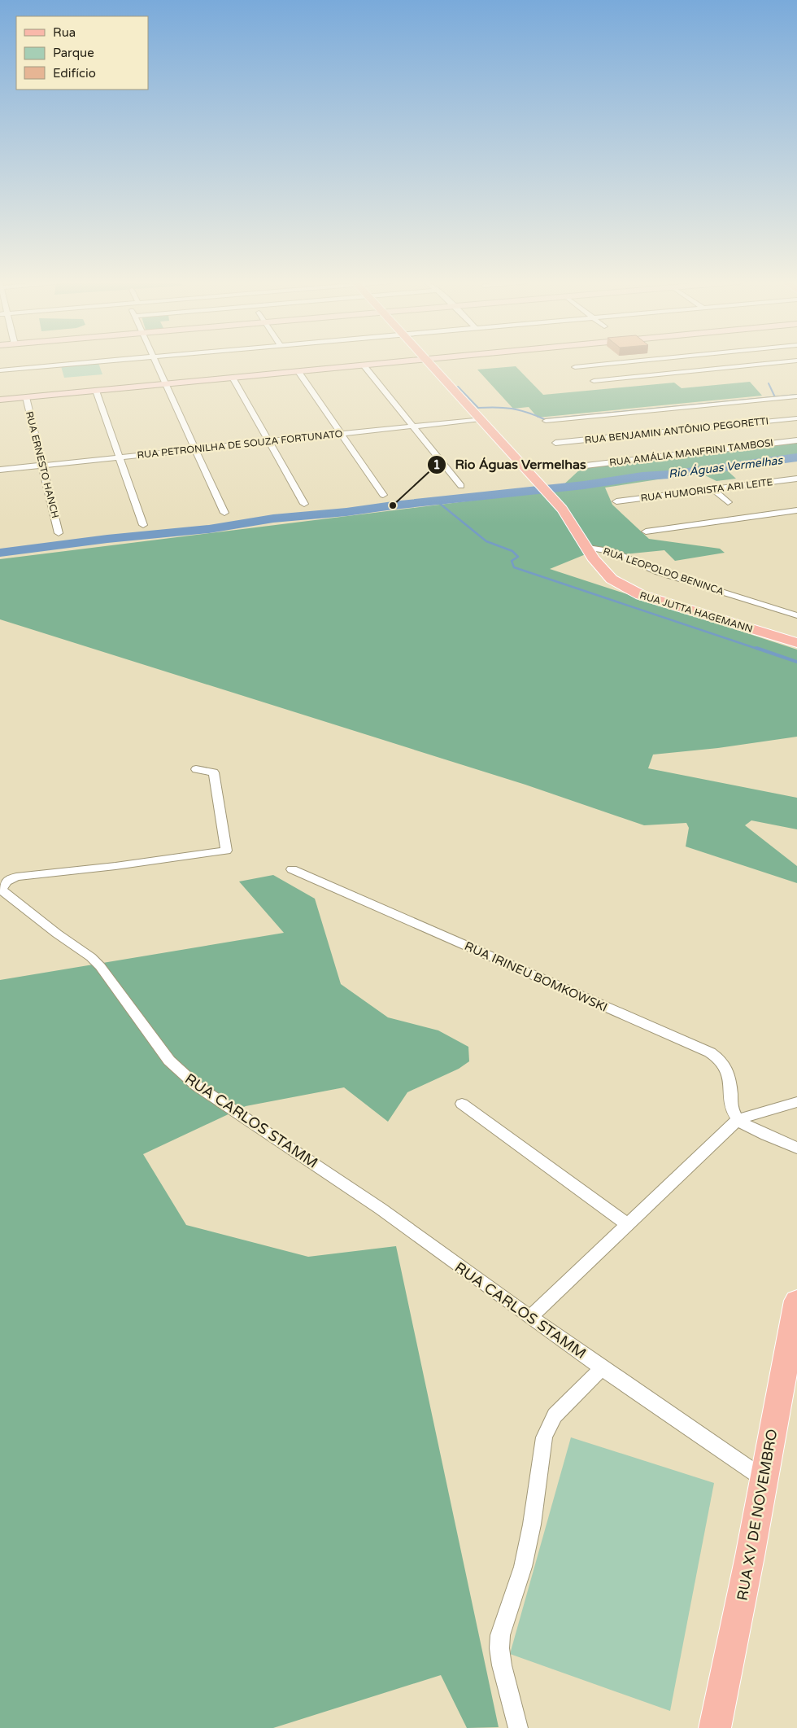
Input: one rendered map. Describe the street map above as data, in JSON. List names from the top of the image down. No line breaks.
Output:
{"streets":{"main road":["RUA LEOPOLDO BENINCA","RUA JUTTA HAGEMANN","RUA XV DE NOVEMBRO"],"street":["RUA BENJAMIN ANTÔNIO PEGORETTI","RUA PETRONILHA DE SOUZA FORTUNATO","RUA AMÁLIA MANFRINI TAMBOSI","RUA ERNESTO HANCH","RUA HUMORISTA ARI LEITE","RUA IRINEU BOMKOWSKI","RUA CARLOS STAMM"]},"crossings":[["RUA PETRONILHA DE SOUZA FORTUNATO","RUA ERNESTO HANCH"],["RUA PETRONILHA DE SOUZA FORTUNATO","RUA LEOPOLDO BENINCA"],["RUA LEOPOLDO BENINCA","RUA JUTTA HAGEMANN"],["RUA CARLOS STAMM","RUA XV DE NOVEMBRO"]],"water":["Rio Águas Vermelhas"],"places":["Rio Águas Vermelhas"],"legend":["Rua","Parque","Edifício"]}
